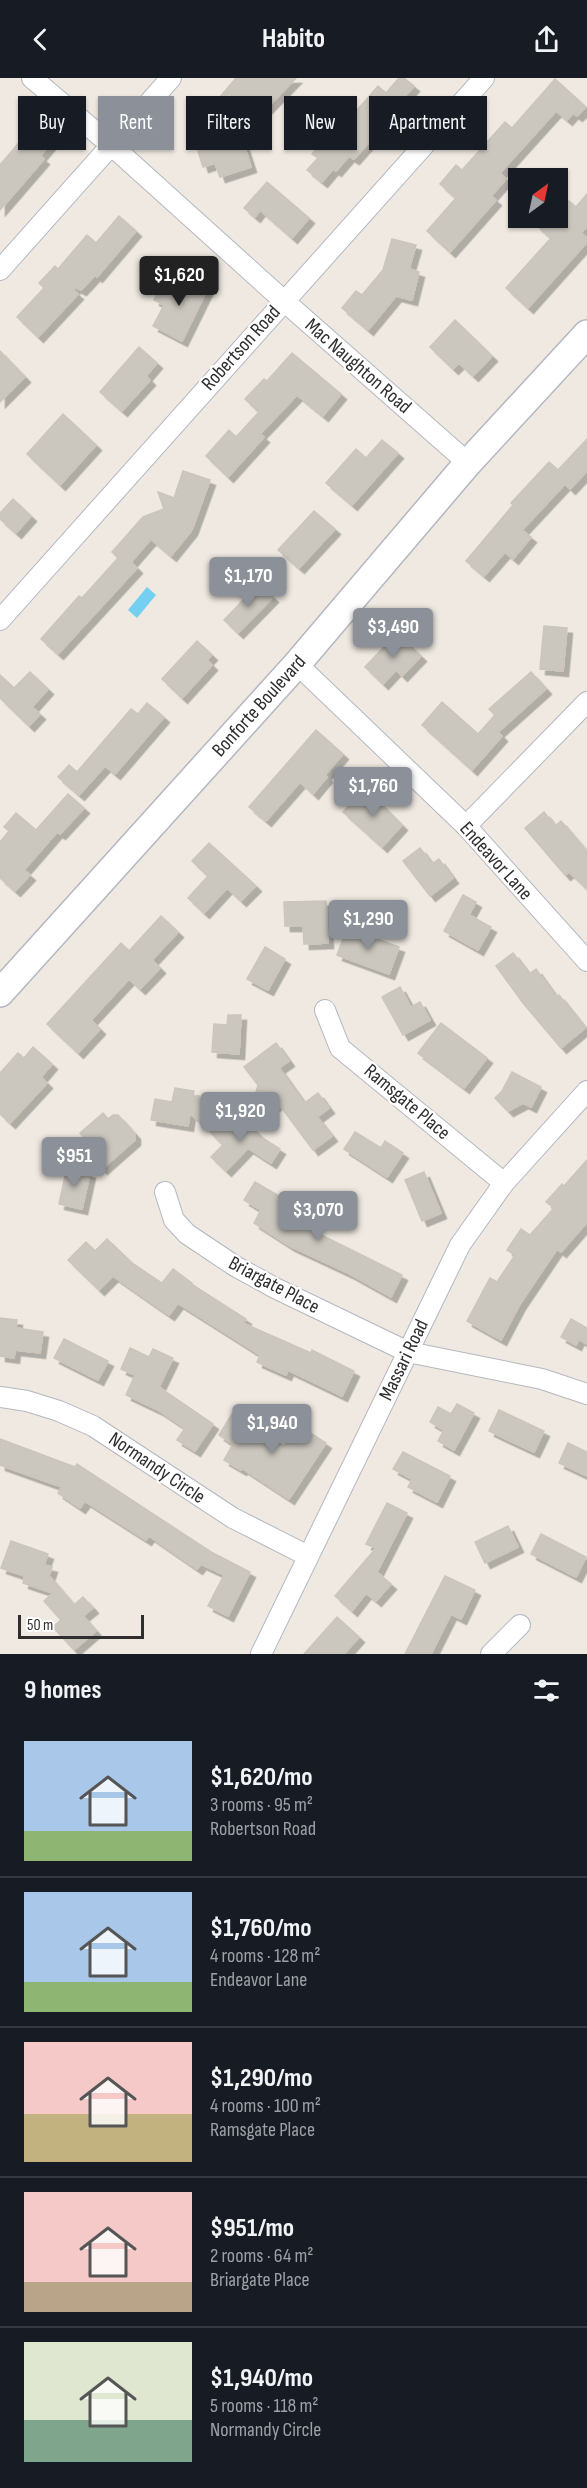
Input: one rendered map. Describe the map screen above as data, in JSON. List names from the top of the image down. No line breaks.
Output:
{"streets":{"main road":["Bonforte Boulevard"],"street":["Robertson Road","Mac Naughton Road","Endeavor Lane","Ramsgate Place","Briargate Place","Massari Road","Normandy Circle"]},"crossings":[["Robertson Road","Mac Naughton Road"],["Mac Naughton Road","Bonforte Boulevard"],["Bonforte Boulevard","Endeavor Lane"],["Ramsgate Place","Massari Road"],["Briargate Place","Massari Road"],["Massari Road","Normandy Circle"]],"scale_bar":"50 m","north":"top right","page":{"header":"Habito","chip":["Buy","Rent","Filters","New","Apartment"],"price":["$1,620","$1,170","$3,490","$1,760","$1,290","$1,920","$951","$3,070","$1,940"],"scale":"50 m","heading":"9 homes","list":[{"name":"$1,620/mo","note":"3 rooms · 95 m² · Robertson Road"},{"name":"$1,760/mo","note":"4 rooms · 128 m² · Endeavor Lane"},{"name":"$1,290/mo","note":"4 rooms · 100 m² · Ramsgate Place"},{"name":"$951/mo","note":"2 rooms · 64 m² · Briargate Place"},{"name":"$1,940/mo","note":"5 rooms · 118 m² · Normandy Circle"}]}}
